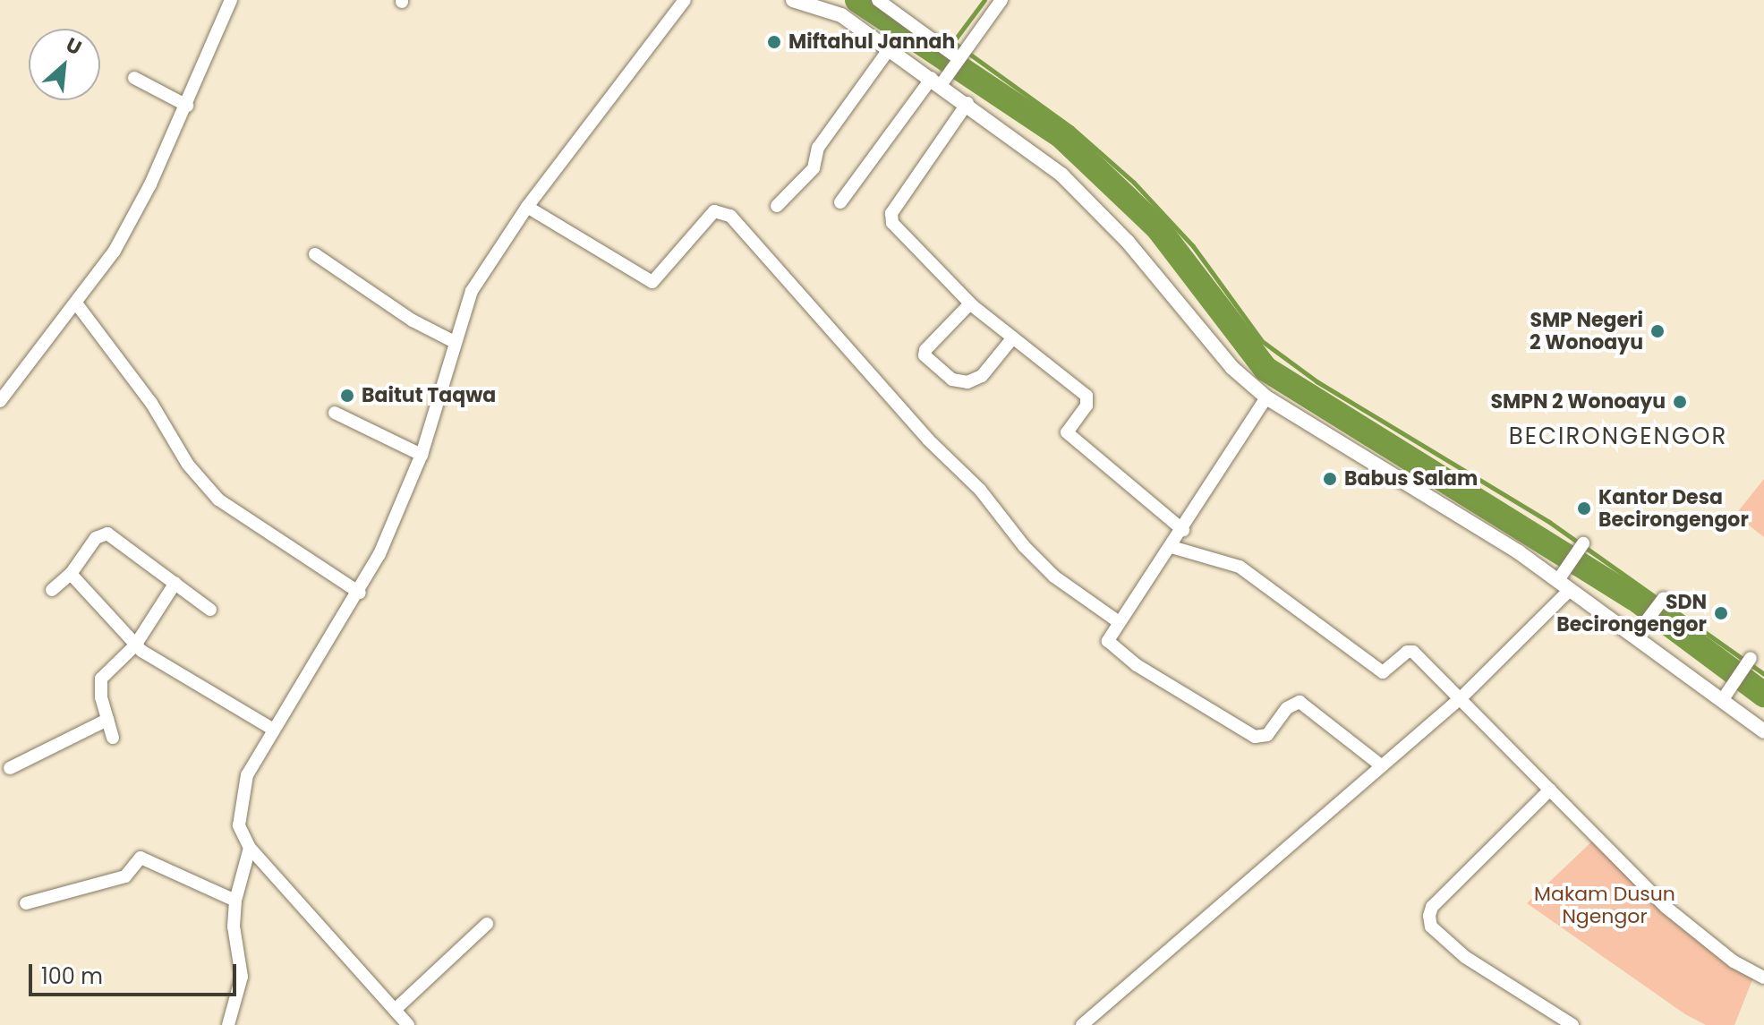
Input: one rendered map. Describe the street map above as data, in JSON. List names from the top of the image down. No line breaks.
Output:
{"districts":["BECIRONGENGOR"],"parks":["Makam Dusun Ngengor"],"places":["Miftahul Jannah","SMP Negeri 2 Wonoayu","Baitut Taqwa","SMPN 2 Wonoayu","Babus Salam","Kantor Desa Becirongengor","SDN Becirongengor"],"scale_bar":"100 m","north":"top right"}
